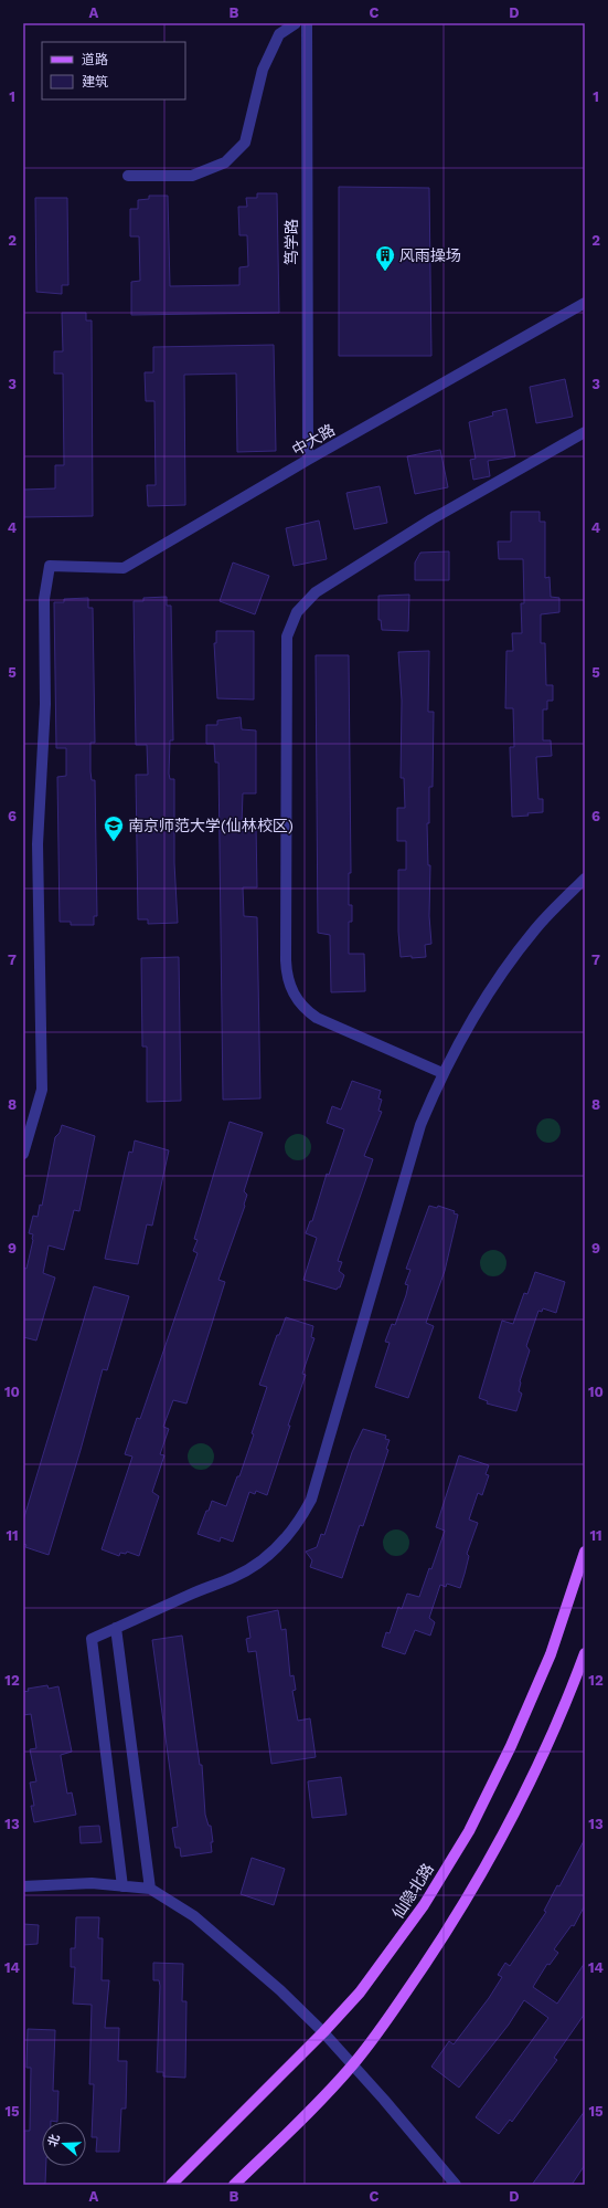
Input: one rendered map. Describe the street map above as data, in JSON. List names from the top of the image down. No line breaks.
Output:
{"streets":{"main road":["仙隐北路"],"street":["笃学路","中大路"]},"crossings":[["笃学路","中大路"]],"places":{"building":["风雨操场"],"school or university":["南京师范大学(仙林校区)"]},"legend":["道路","建筑"],"north":"left","grid":{"columns":["A","B","C","D"],"rows":["1","2","3","4","5","6","7","8","9","10","11","12","13","14","15"]}}
